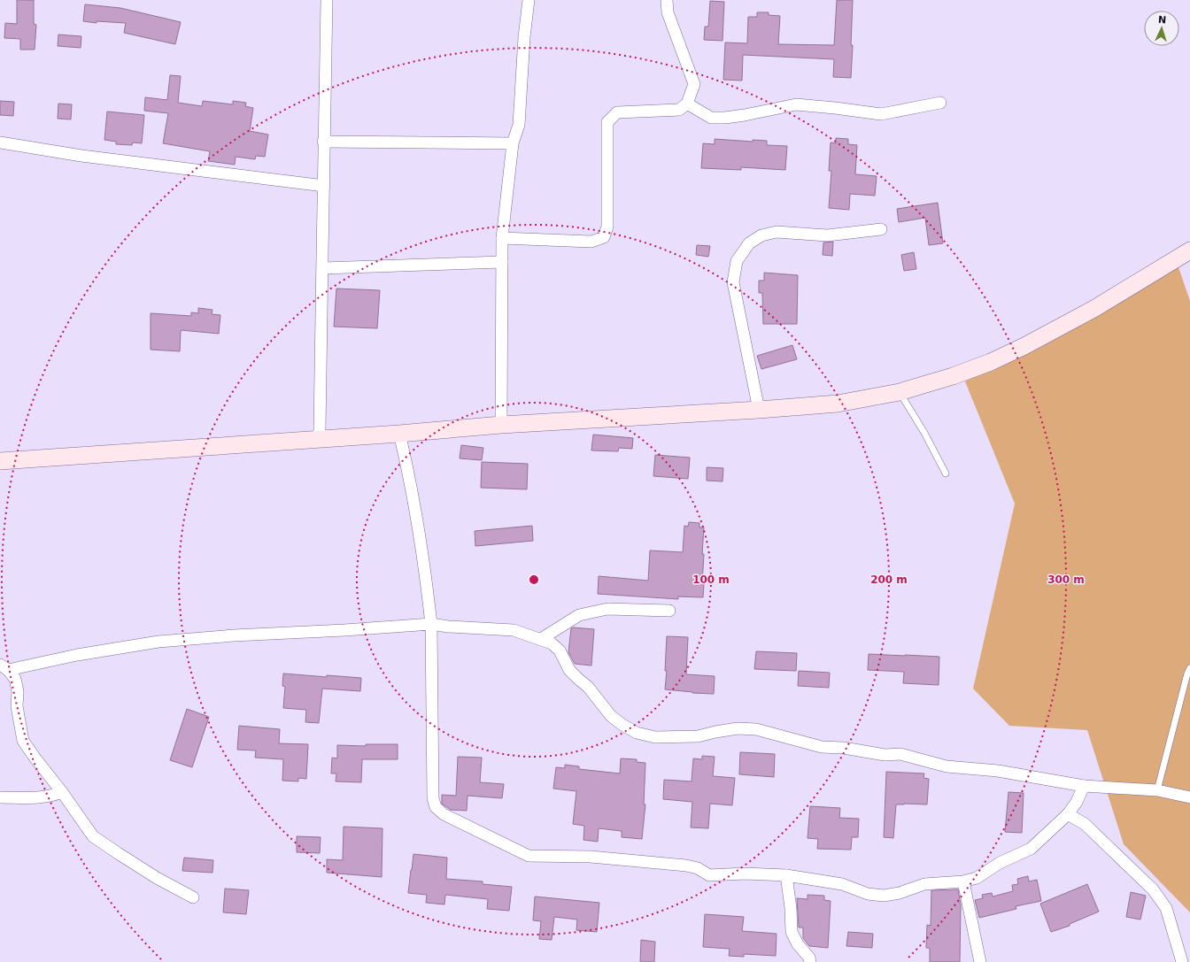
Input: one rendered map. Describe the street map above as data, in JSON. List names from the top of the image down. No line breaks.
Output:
{"north":"top","rings":["100 m","200 m","300 m"]}
